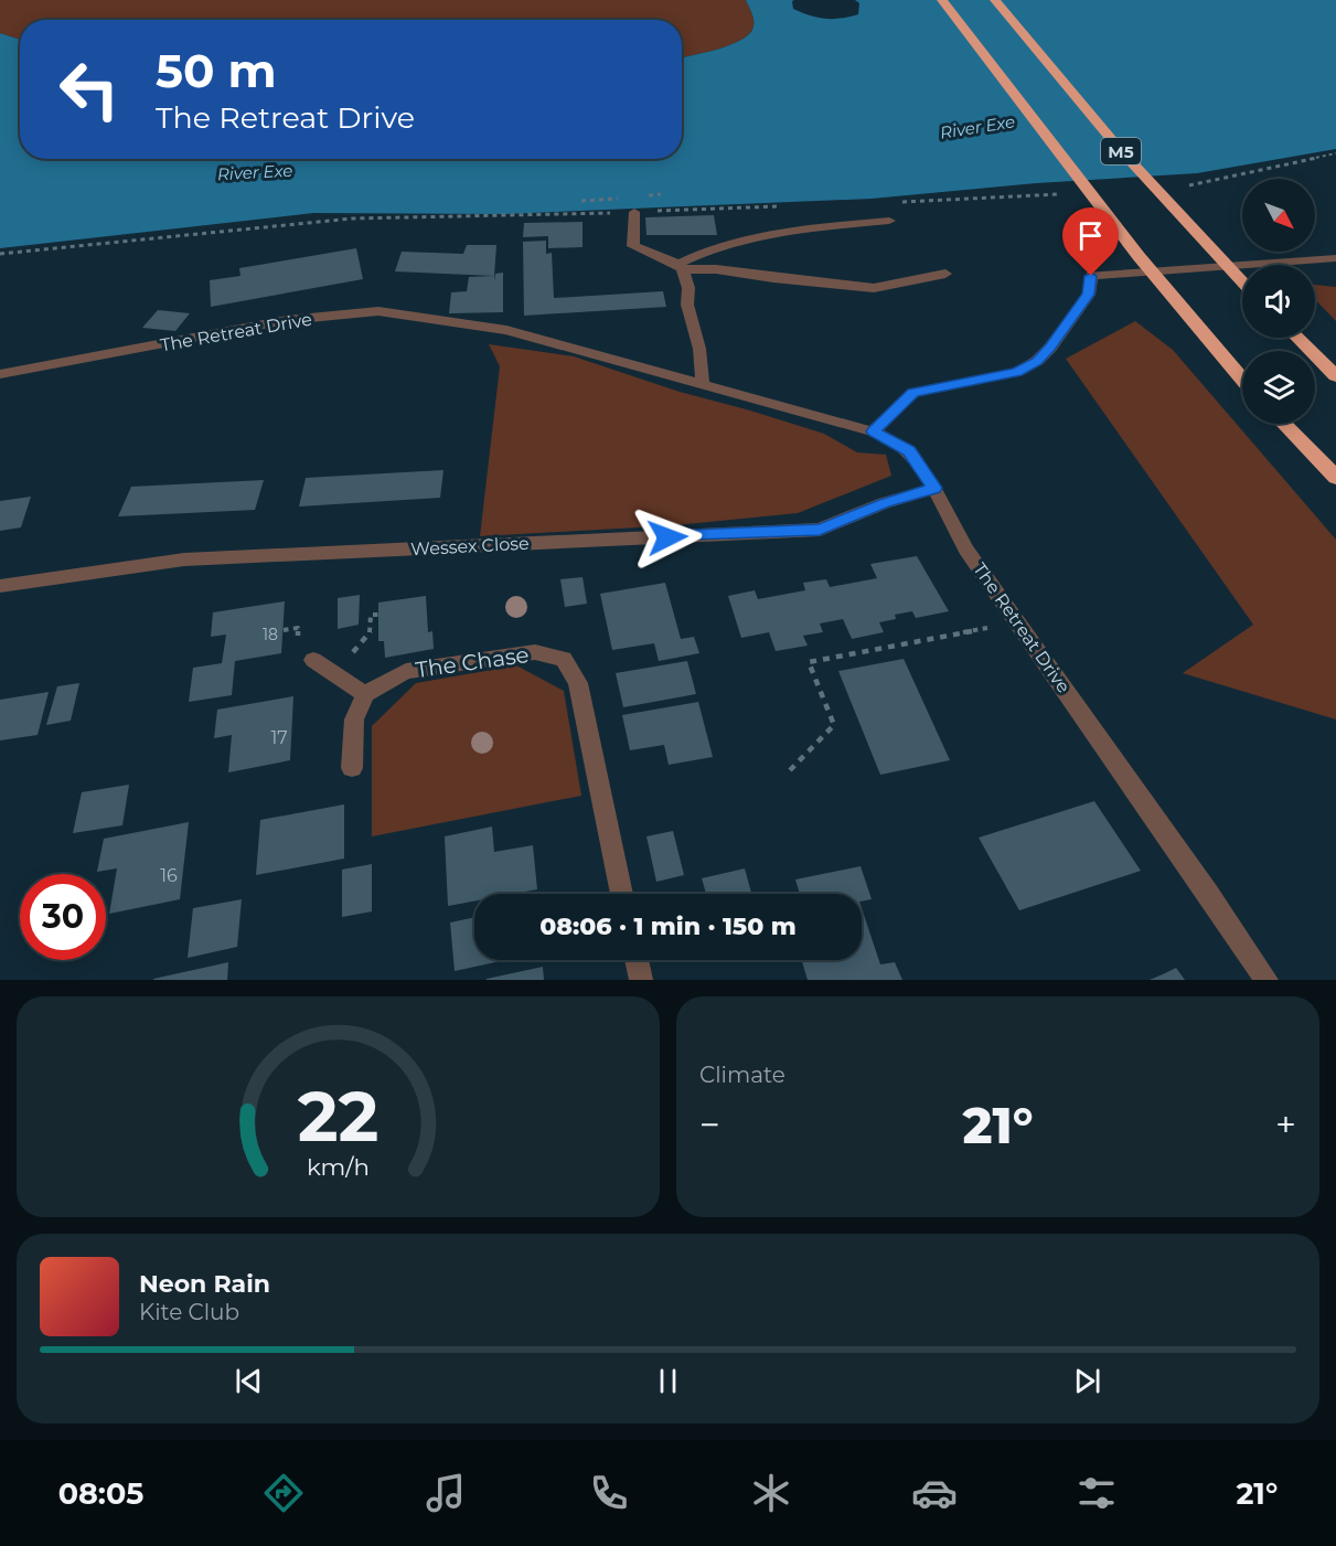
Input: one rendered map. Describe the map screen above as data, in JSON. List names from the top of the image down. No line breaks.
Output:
{"streets":{"highway":["M5"],"street":["The Retreat Drive","Wessex Close","The Chase"]},"crossings":[["The Retreat Drive","Wessex Close"]],"water":["River Exe"],"house_numbers":["18","17","16"],"north":"bottom right","page":{"turn":["50 m","The Retreat Drive"],"limit":"30","trip":"08:06 · 1 min · 150 m","tile":"Climate","heat":["−","21°","+"],"song":["Neon Rain","Kite Club"],"tabs":["08:05","21°"],"gauge":["22","km/h"]}}
